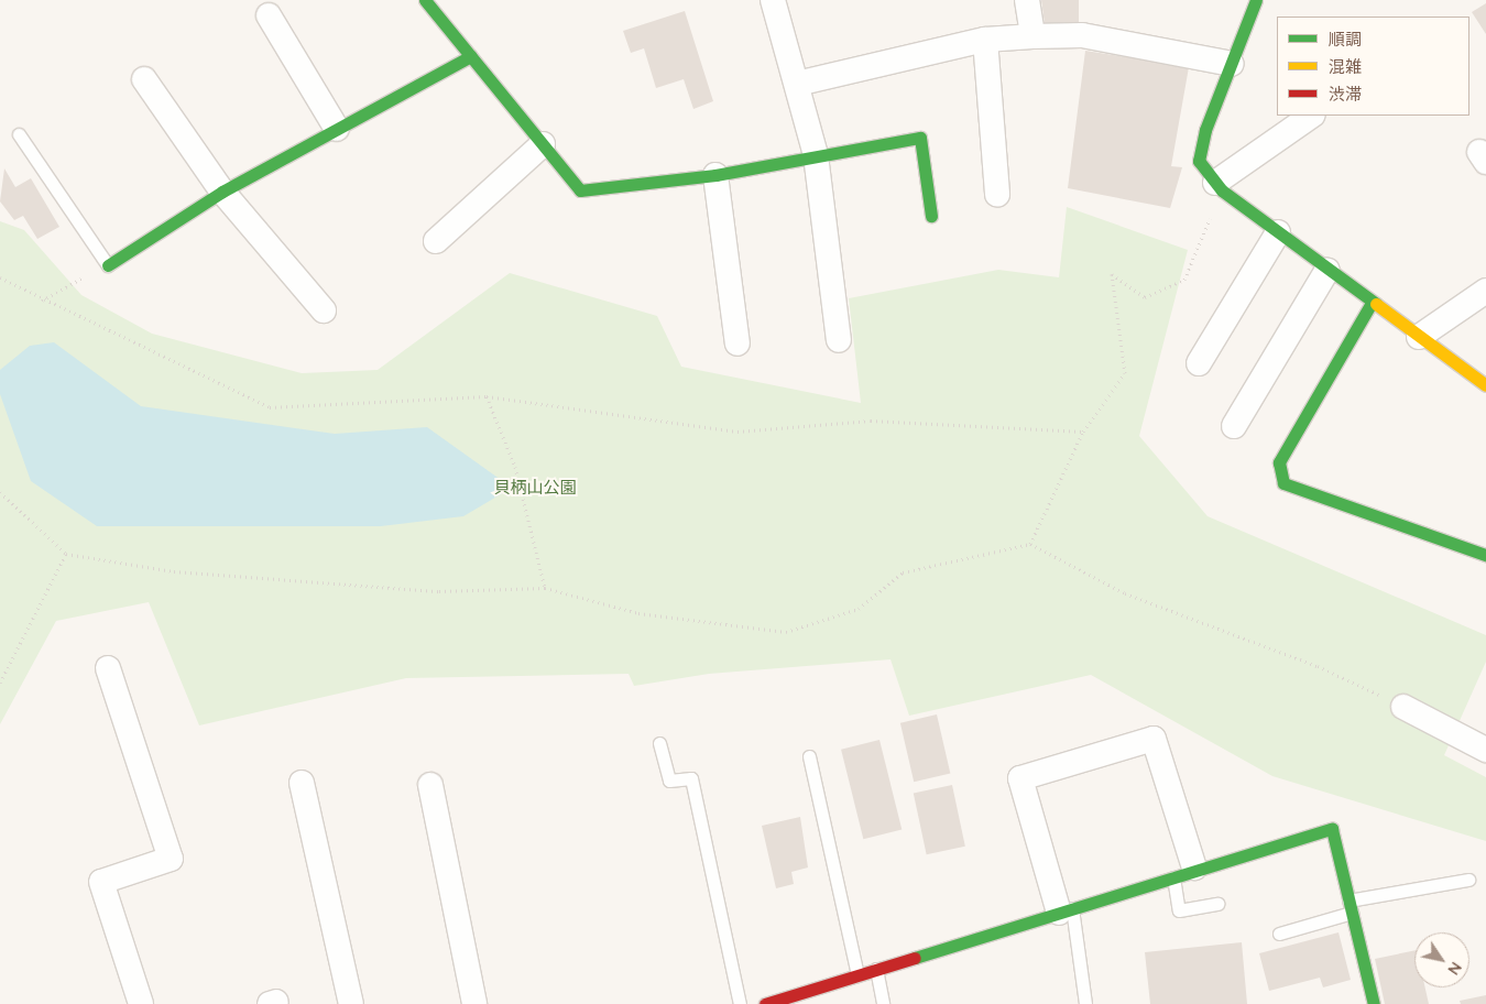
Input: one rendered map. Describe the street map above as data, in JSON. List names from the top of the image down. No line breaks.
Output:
{"parks":["貝柄山公園"],"legend":["順調","混雑","渋滞"],"north":"bottom right"}
